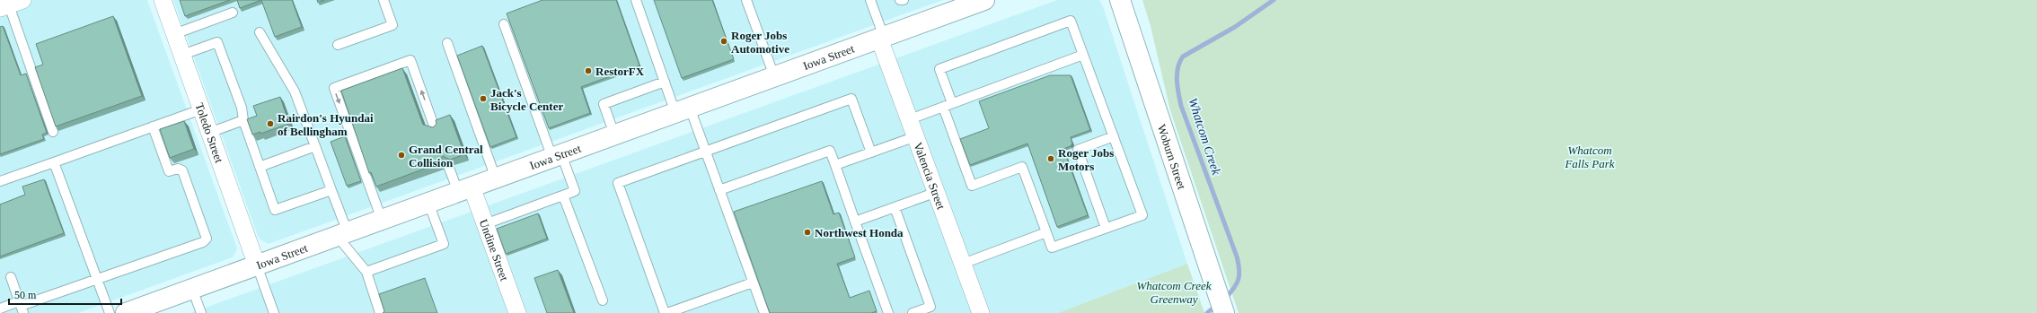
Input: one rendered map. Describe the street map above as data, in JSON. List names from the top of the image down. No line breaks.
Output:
{"streets":{"main road":["Iowa Street","Woburn Street"],"street":["Toledo Street","Valencia Street","Undine Street"]},"crossings":[["Iowa Street","Toledo Street"],["Iowa Street","Valencia Street"],["Iowa Street","Undine Street"]],"water":["Whatcom Creek"],"parks":["Whatcom Falls Park","Whatcom Creek Greenway"],"places":["Roger Jobs Automotive","RestorFX","Jack's Bicycle Center","Rairdon's Hyundai of Bellingham","Grand Central Collision","Roger Jobs Motors","Northwest Honda"],"scale_bar":"50 m"}
